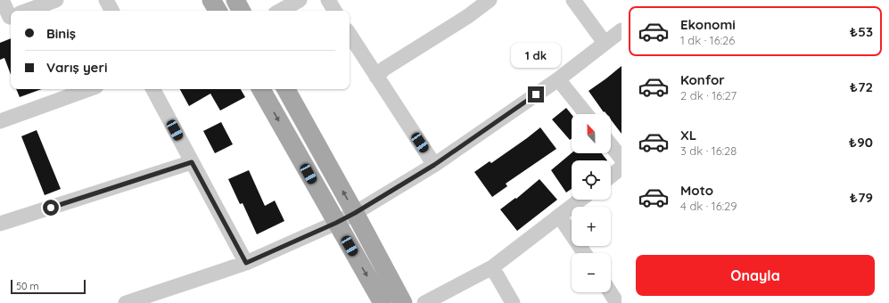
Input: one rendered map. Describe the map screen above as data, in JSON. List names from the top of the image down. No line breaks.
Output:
{"scale_bar":"50 m","north":"top","page":{"list":[{"name":"Ekonomi","note":"1 dk · 16:26","value":"₺53"},{"name":"Konfor","note":"2 dk · 16:27","value":"₺72"},{"name":"XL","note":"3 dk · 16:28","value":"₺90"},{"name":"Moto","note":"4 dk · 16:29","value":"₺79"}],"banner":["Biniş","Varış yeri"],"bubble":"1 dk","map_buttons":["+","−"],"buttons":"Onayla","scale":"50 m"}}
